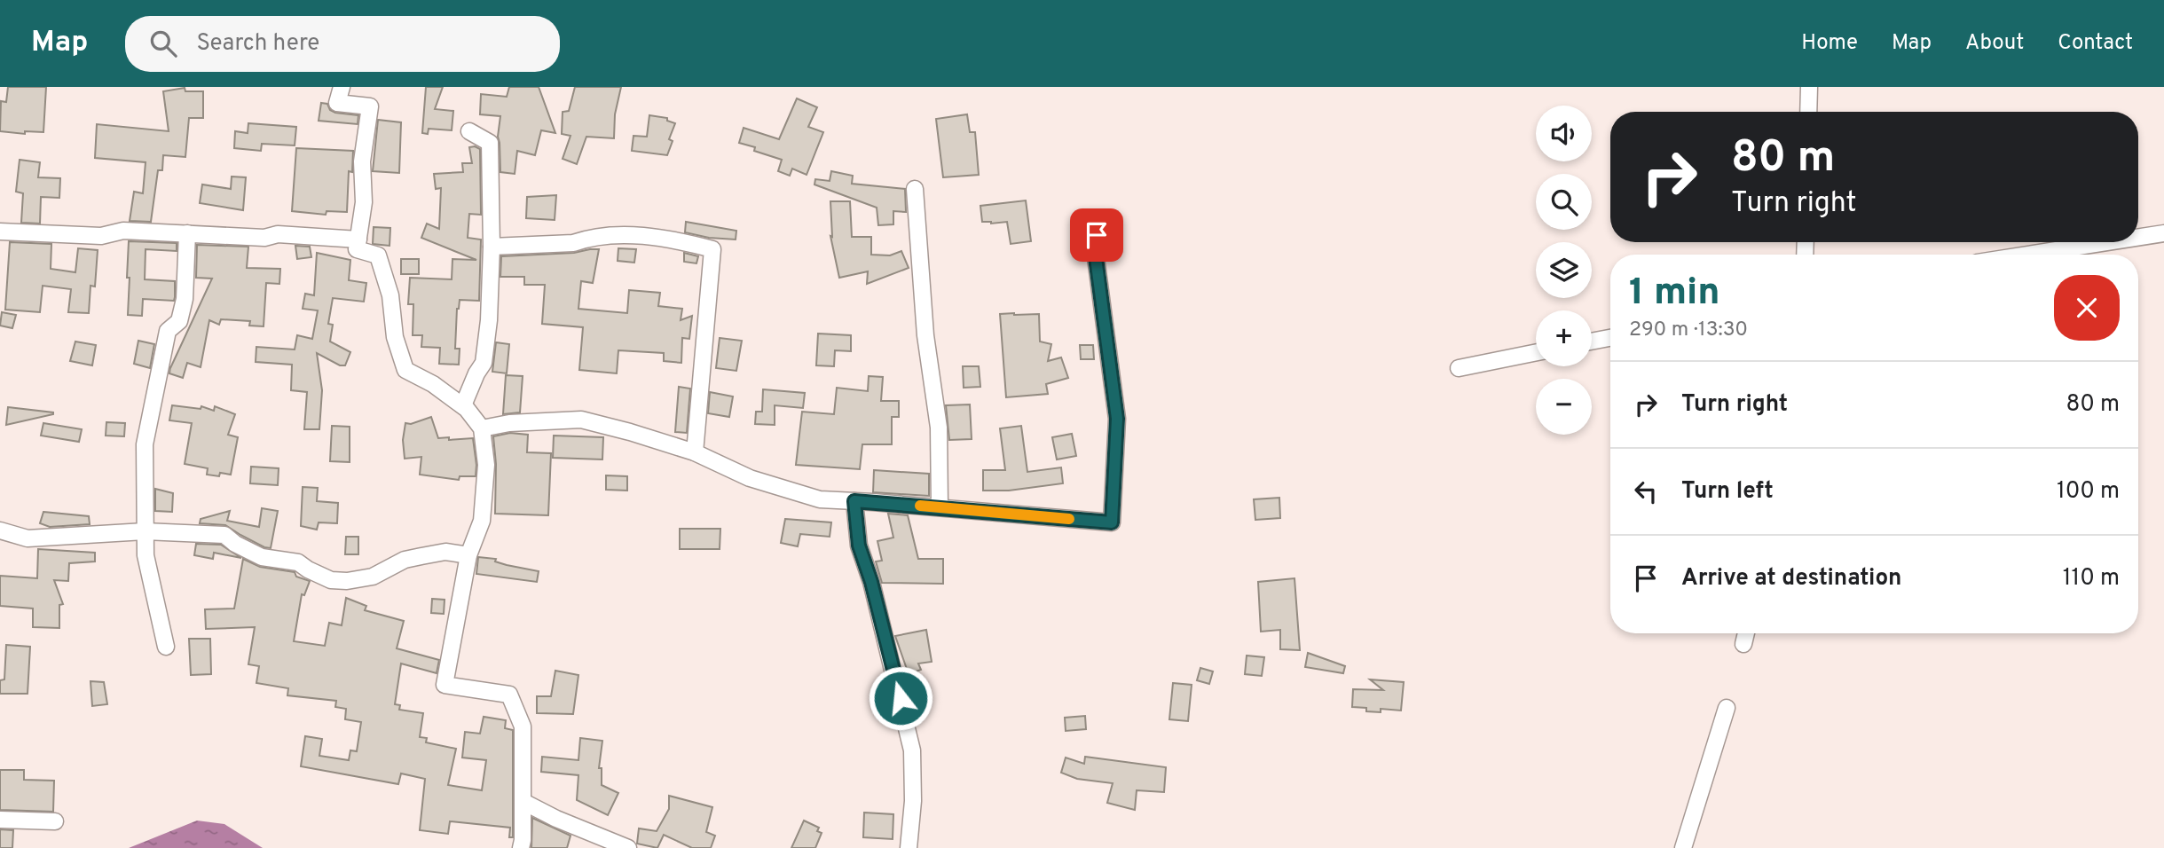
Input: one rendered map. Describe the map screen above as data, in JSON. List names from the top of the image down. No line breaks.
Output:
{"page":{"header":"Map","search":"Search here","nav":["Home","Map","About","Contact"],"map_buttons":["+","−"],"turn":["80 m","Turn right"],"heading":["1 min","290 m · 13:30"],"list":[{"name":"Turn right","value":"80 m"},{"name":"Turn left","value":"100 m"},{"name":"Arrive at destination","value":"110 m"}]}}
